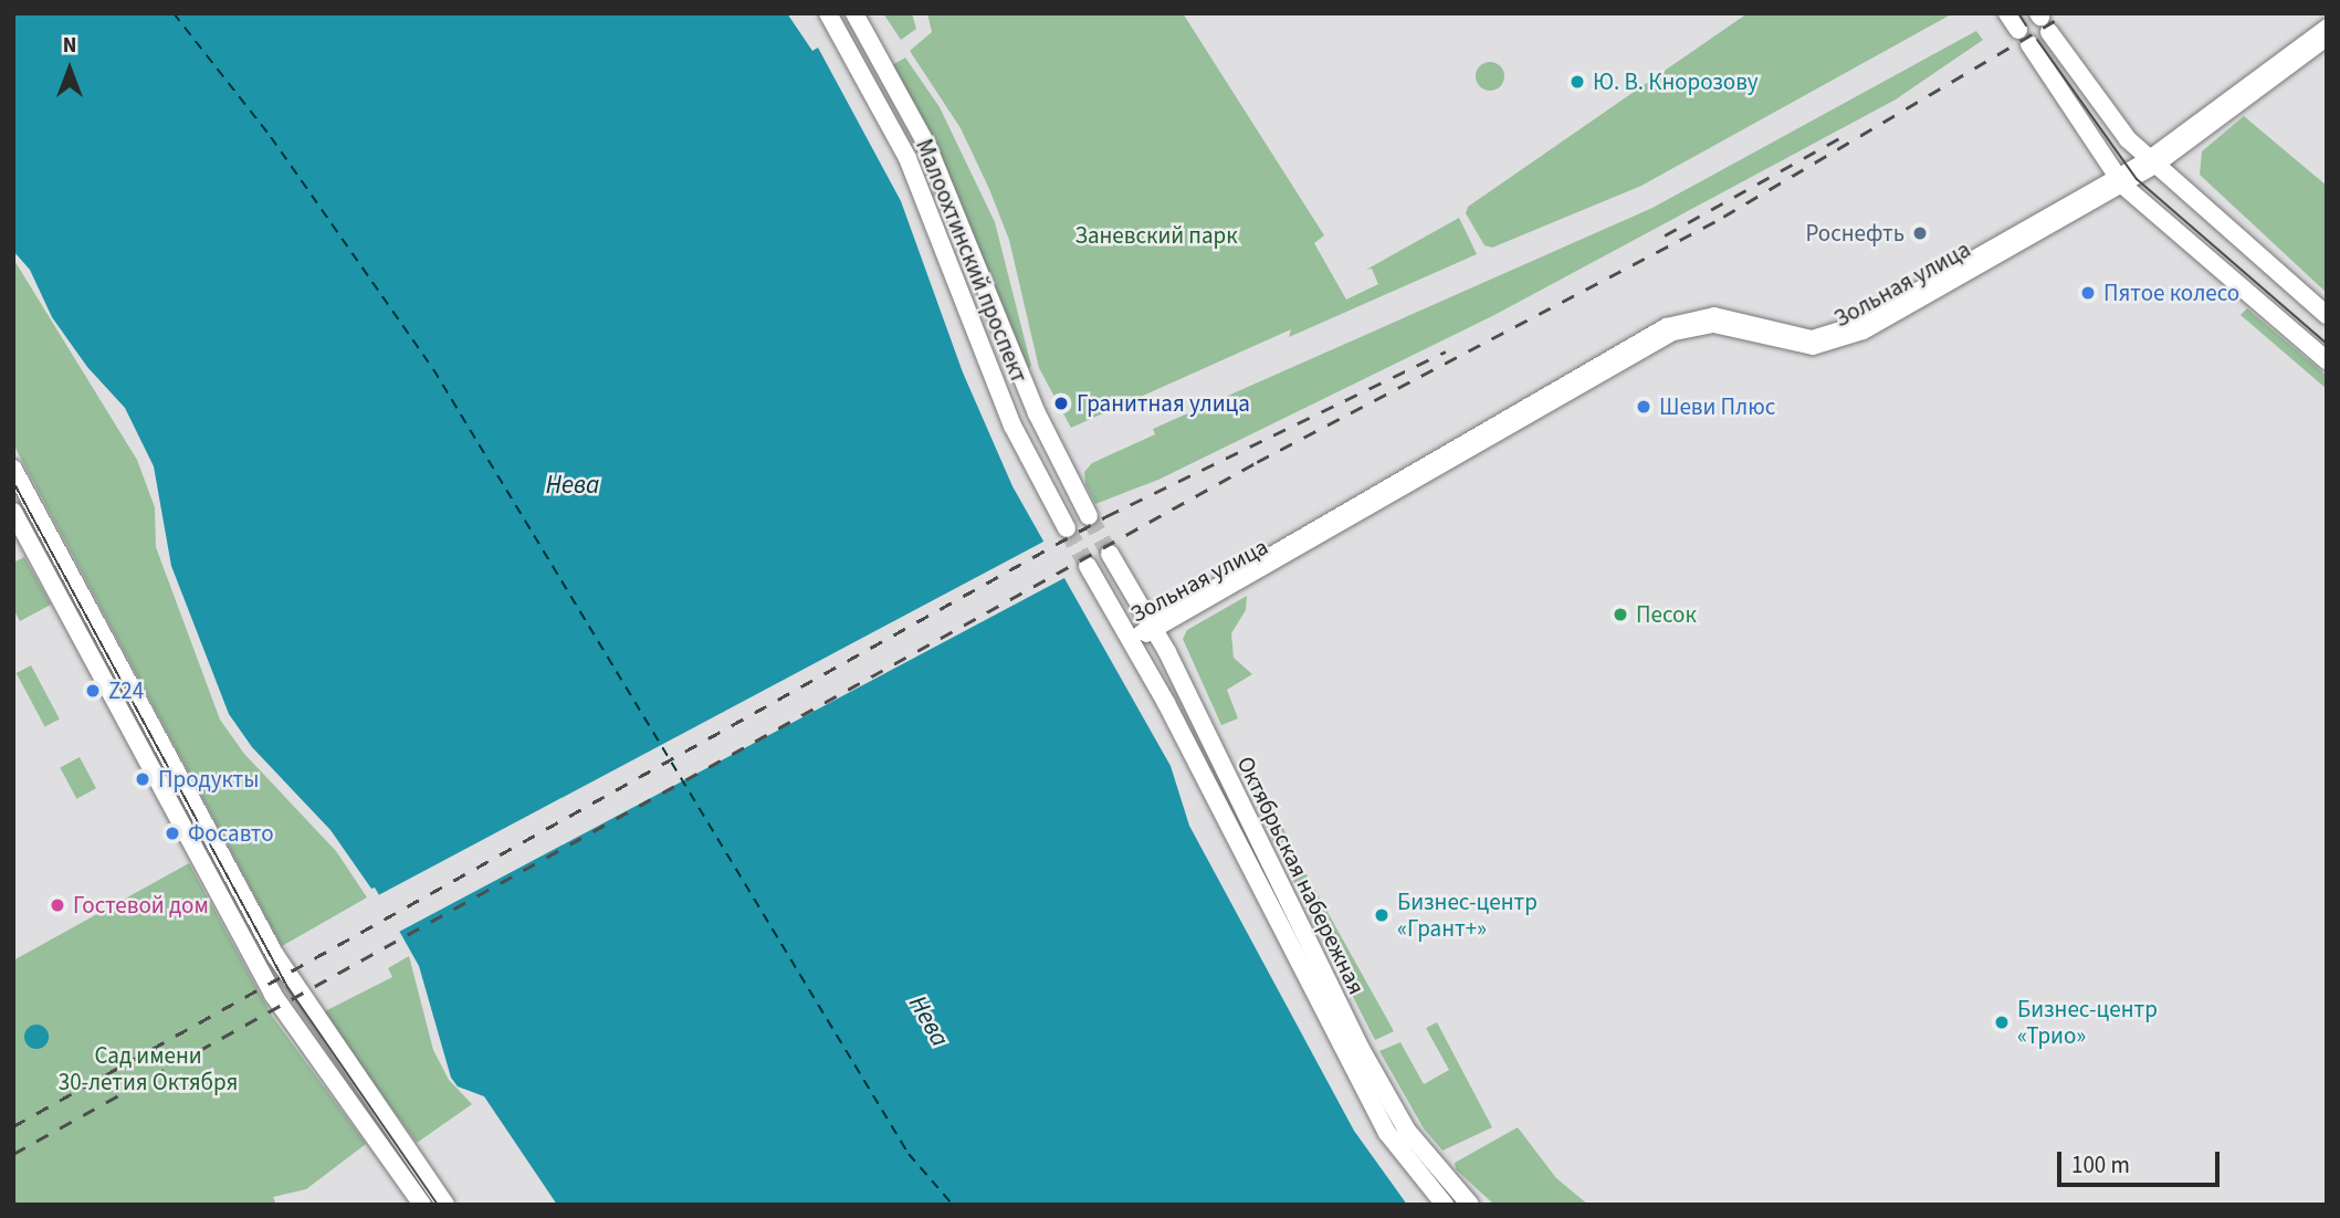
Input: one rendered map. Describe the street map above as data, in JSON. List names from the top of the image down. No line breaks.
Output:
{"streets":{"main road":["Малоохтинский проспект","Октябрьская набережная"],"street":["Зольная улица"]},"crossings":[["Зольная улица","Октябрьская набережная"]],"water":["Нева"],"parks":["Заневский парк","Сад имени 30-летия Октября"],"places":["Ю. В. Кнорозову","Роснефть","Пятое колесо","Гранитная улица","Шеви Плюс","Песок","Z24","Продукты","Фосавто","Гостевой дом","Бизнес-центр «Грант+»","Бизнес-центр «Трио»"],"scale_bar":"100 m","north":"top"}
